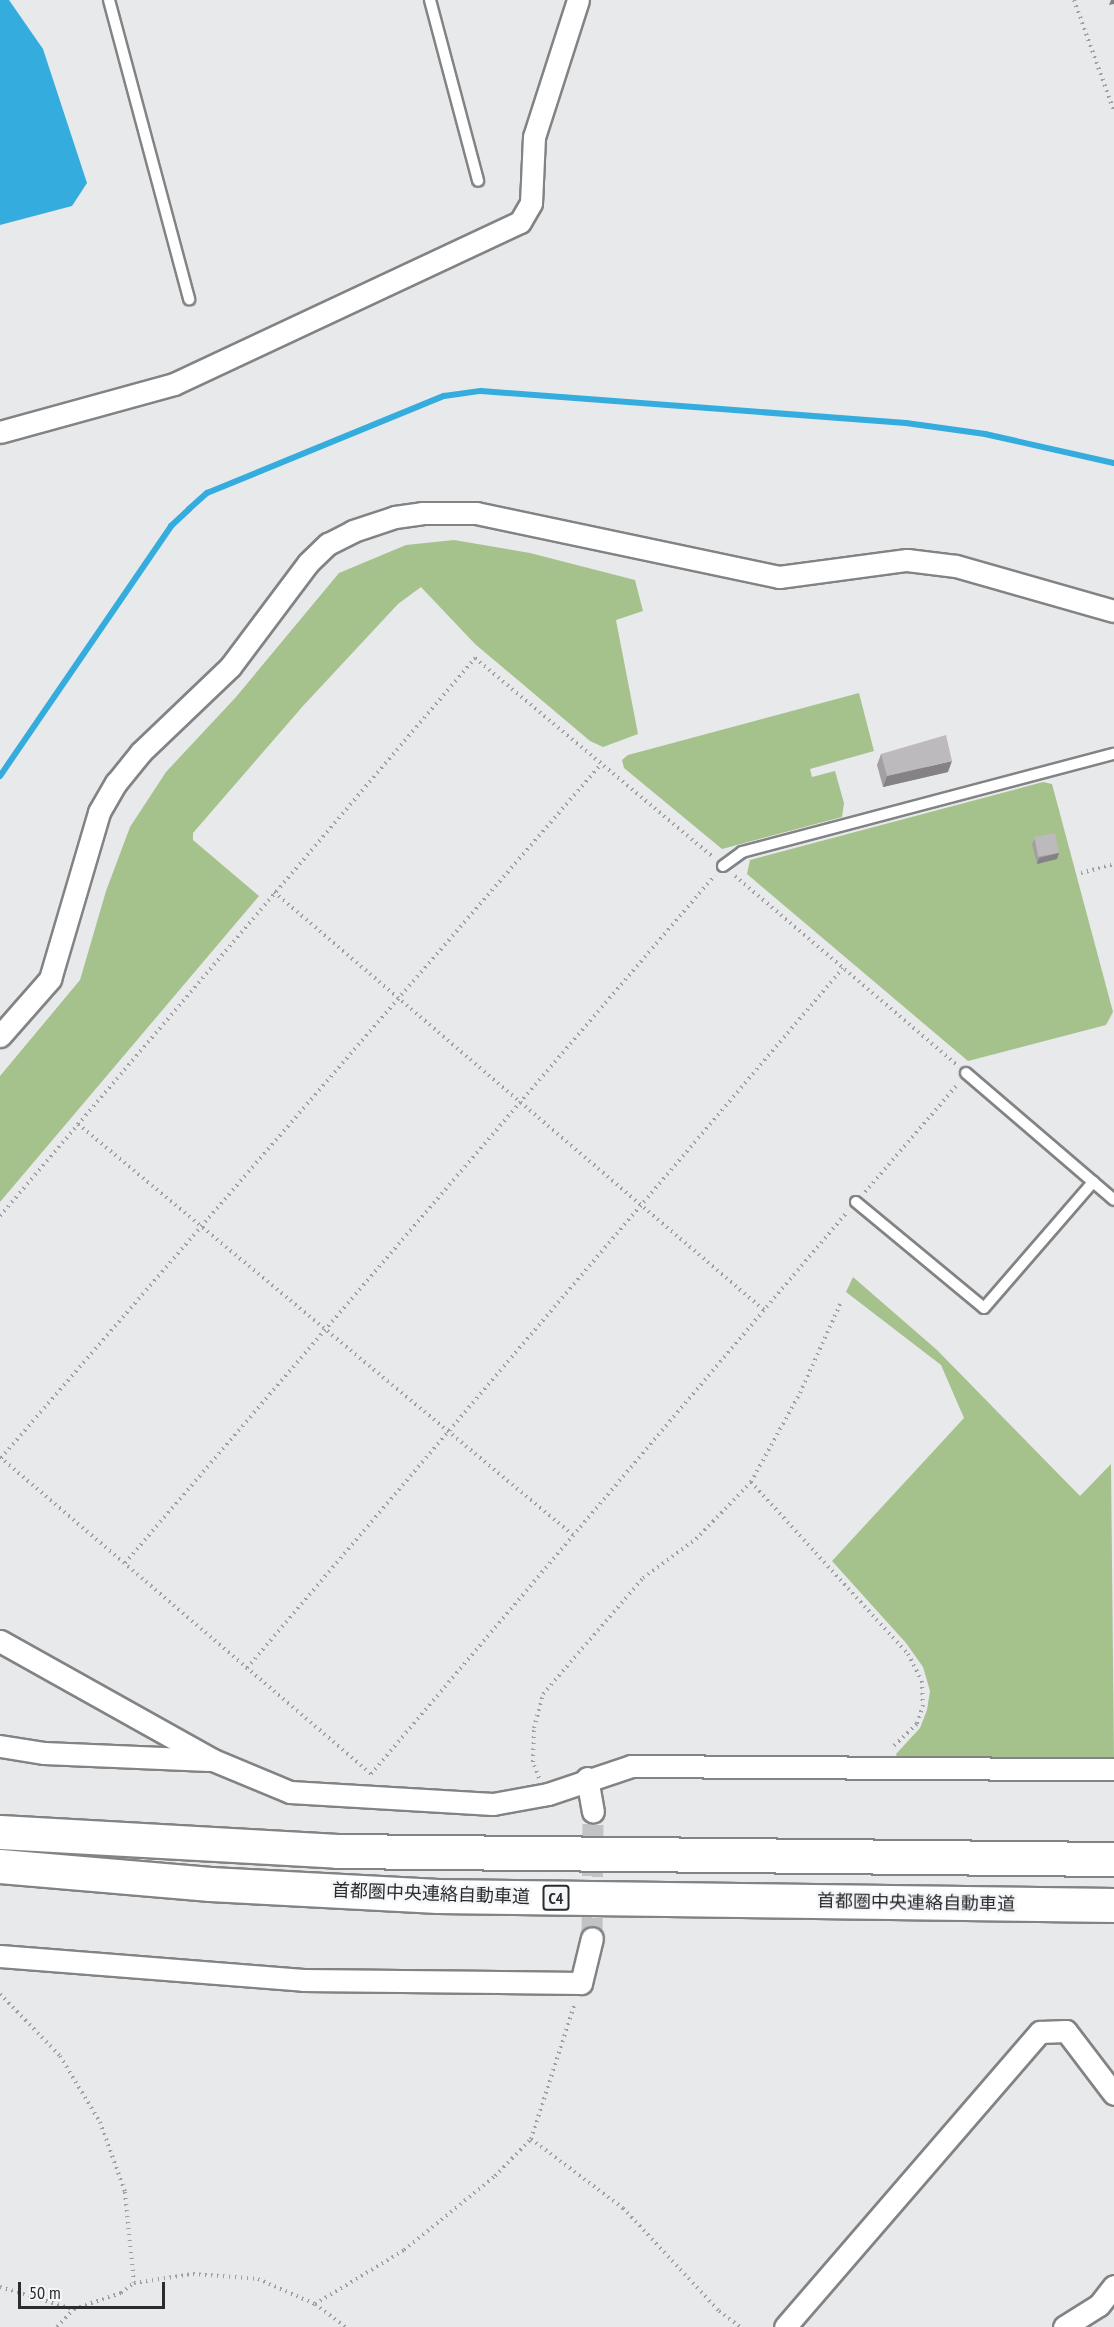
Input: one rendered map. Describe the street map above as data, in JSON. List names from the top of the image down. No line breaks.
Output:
{"streets":{"highway":["首都圏中央連絡自動車道","C4"]},"scale_bar":"50 m"}
